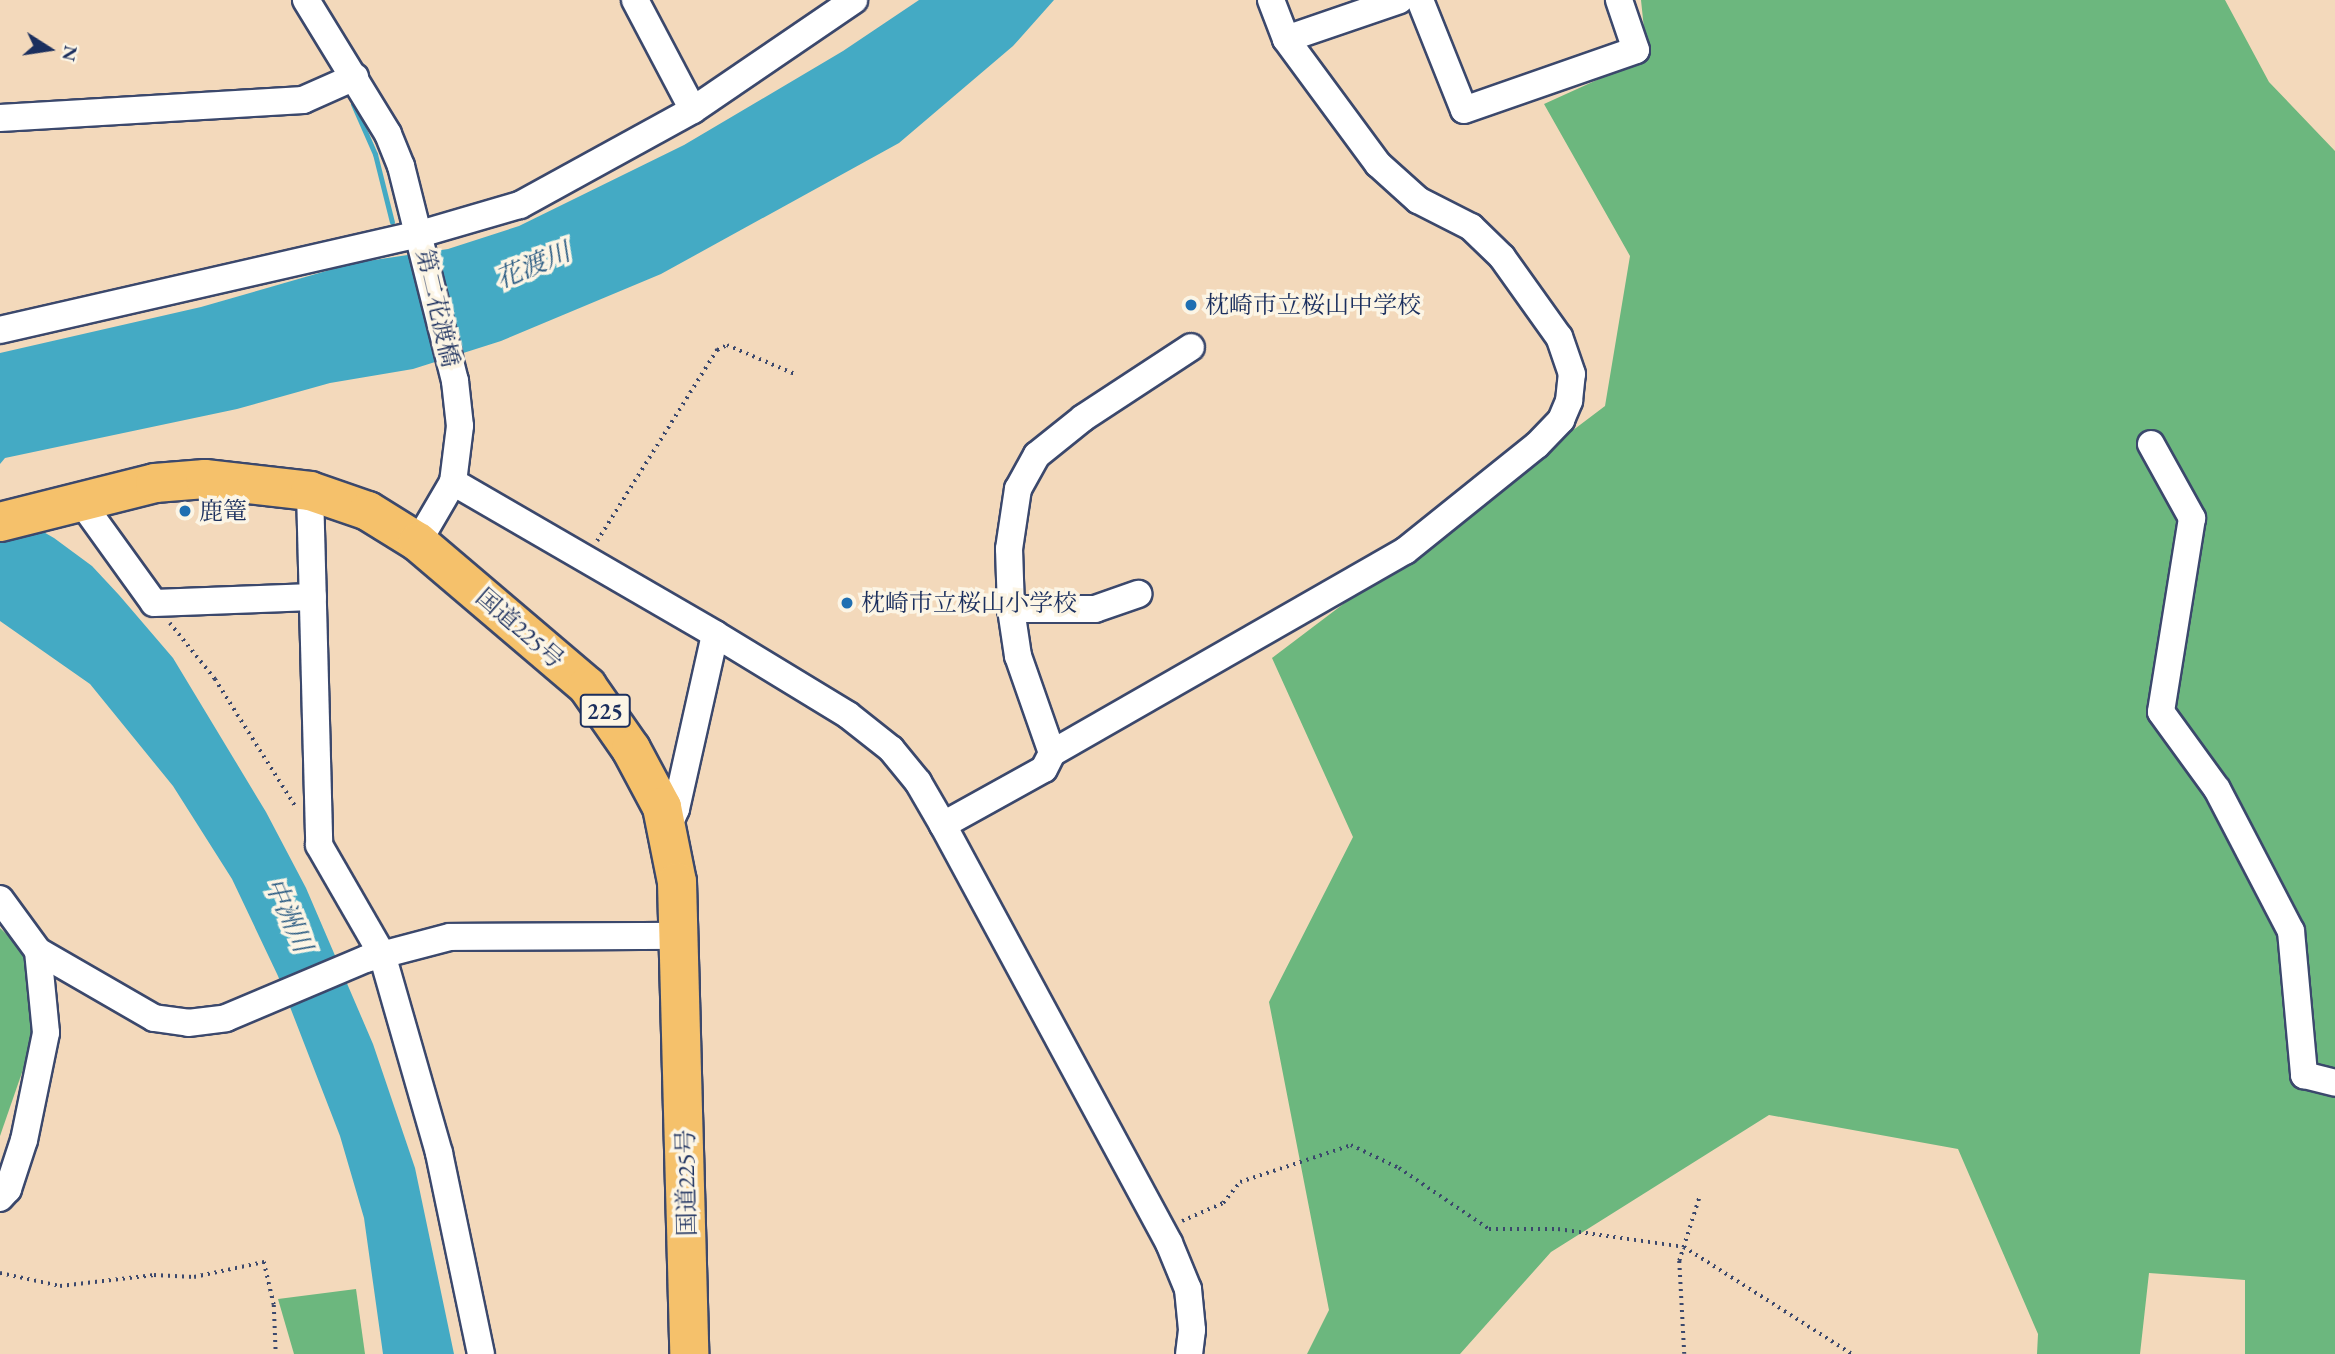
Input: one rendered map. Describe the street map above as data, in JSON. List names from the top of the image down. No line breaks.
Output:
{"streets":{"highway":["国道225号","225"],"street":["第二花渡橋"]},"water":["花渡川","中洲川"],"places":["枕崎市立桜山中学校","鹿篭","枕崎市立桜山小学校"],"north":"right"}
